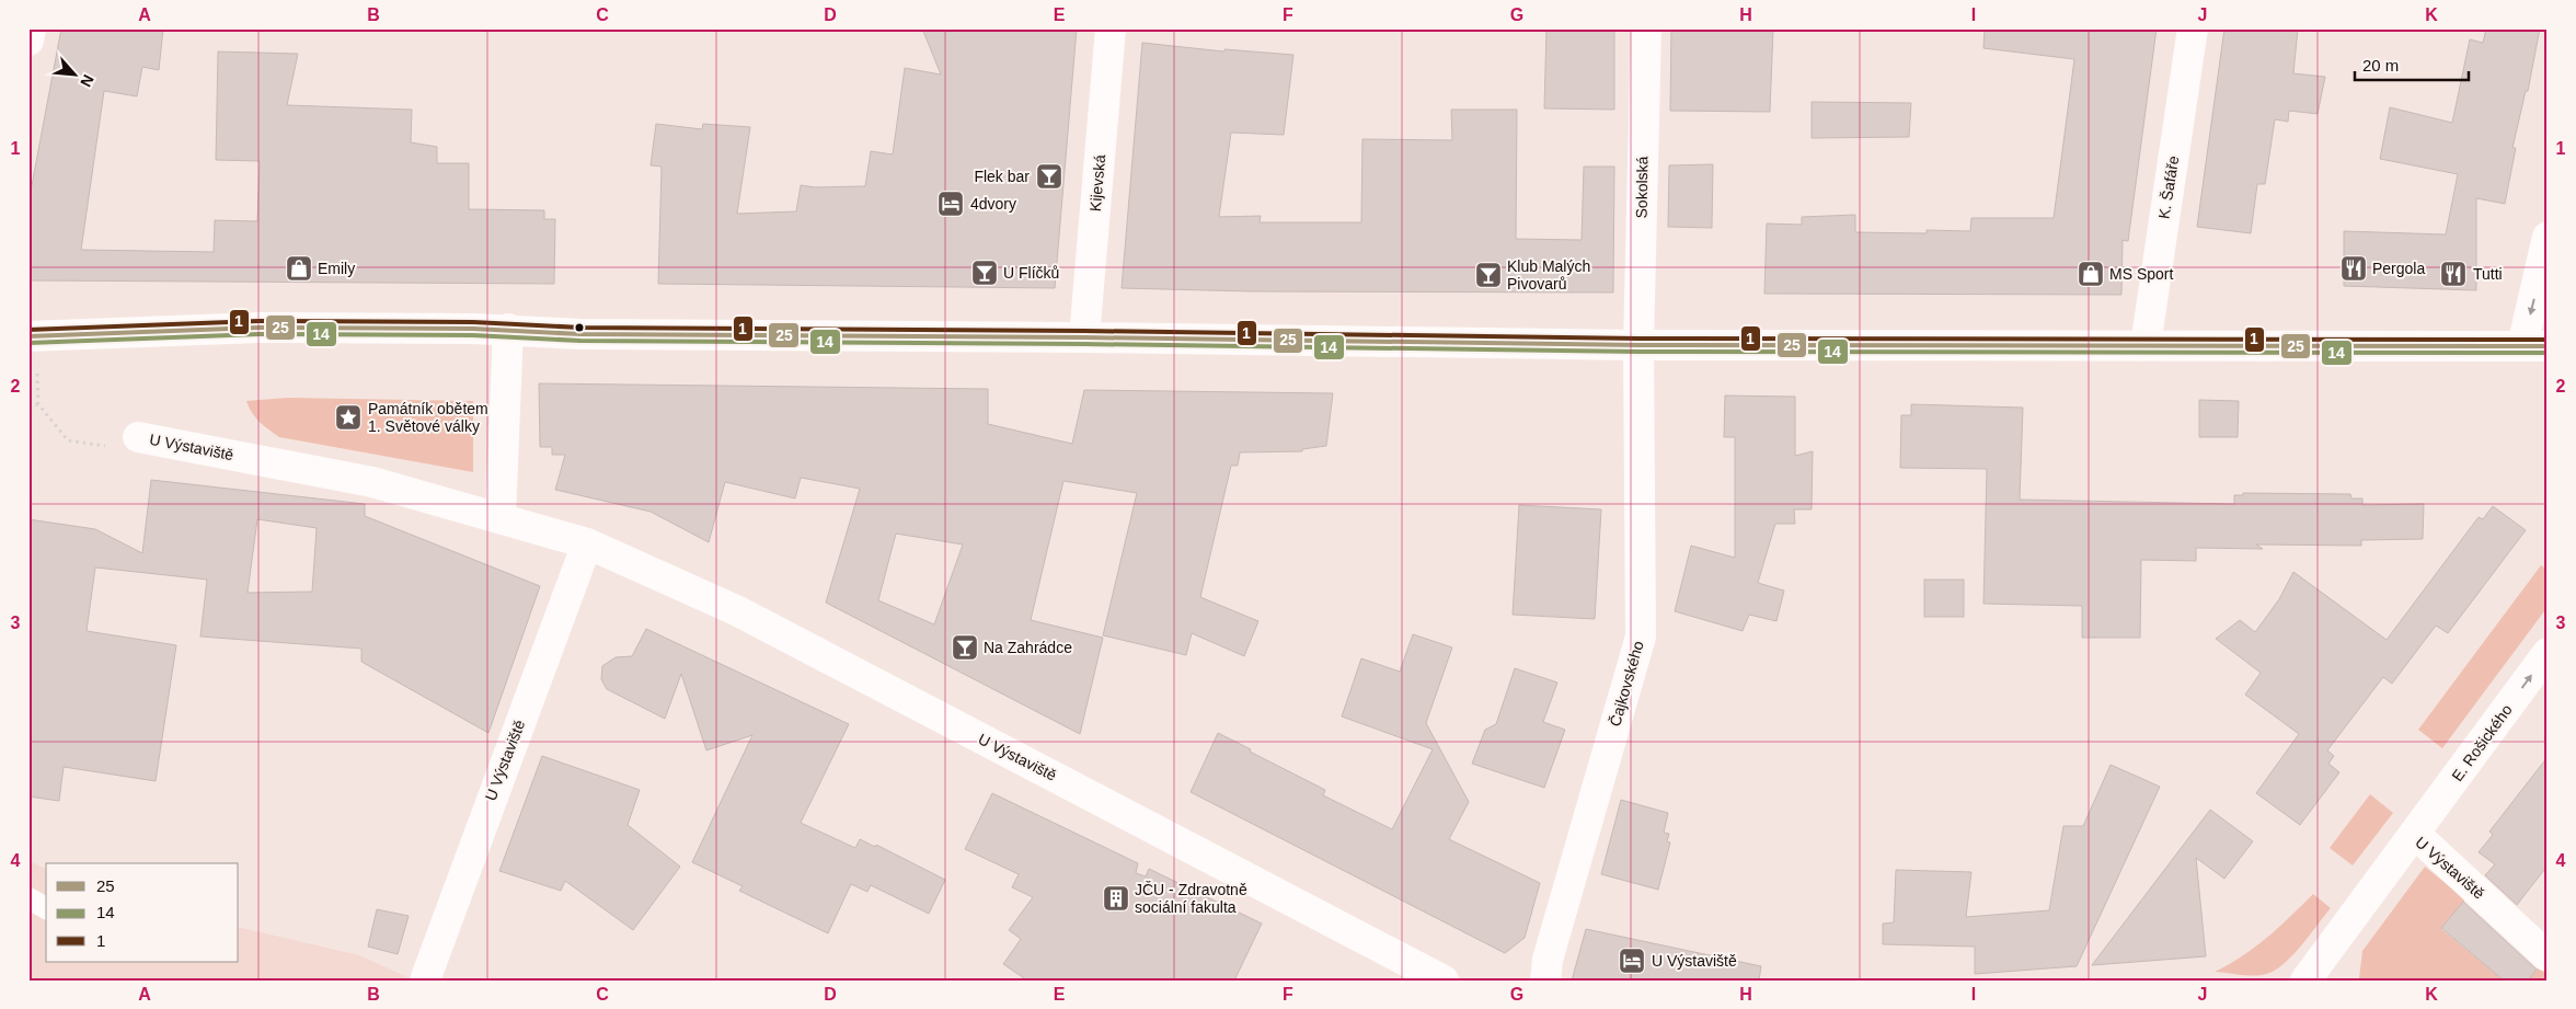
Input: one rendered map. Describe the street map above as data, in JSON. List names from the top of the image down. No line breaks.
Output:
{"streets":{"street":["Kijevská","Sokolská","K. Šafáře","U Výstaviště","Čajkovského","E. Rošického"]},"crossings":[["Sokolská","Čajkovského"],["U Výstaviště","E. Rošického"]],"one_way":["E. Rošického"],"places":{"bar":["Flek bar","U Flíčků","Klub Malých Pivovarů","Na Zahrádce"],"hotel":["4dvory","U Výstaviště"],"shop":["Emily","MS Sport"],"restaurant":["Pergola","Tutti"],"place":["Památník obětem 1. Světové války"],"building":["JČU - Zdravotně sociální fakulta"]},"lines":["transit line 1","transit line 25","transit line 14"],"legend":["25","14","1"],"scale_bar":"20 m","north":"bottom right","grid":{"columns":["A","B","C","D","E","F","G","H","I","J","K"],"rows":["1","2","3","4"]}}
